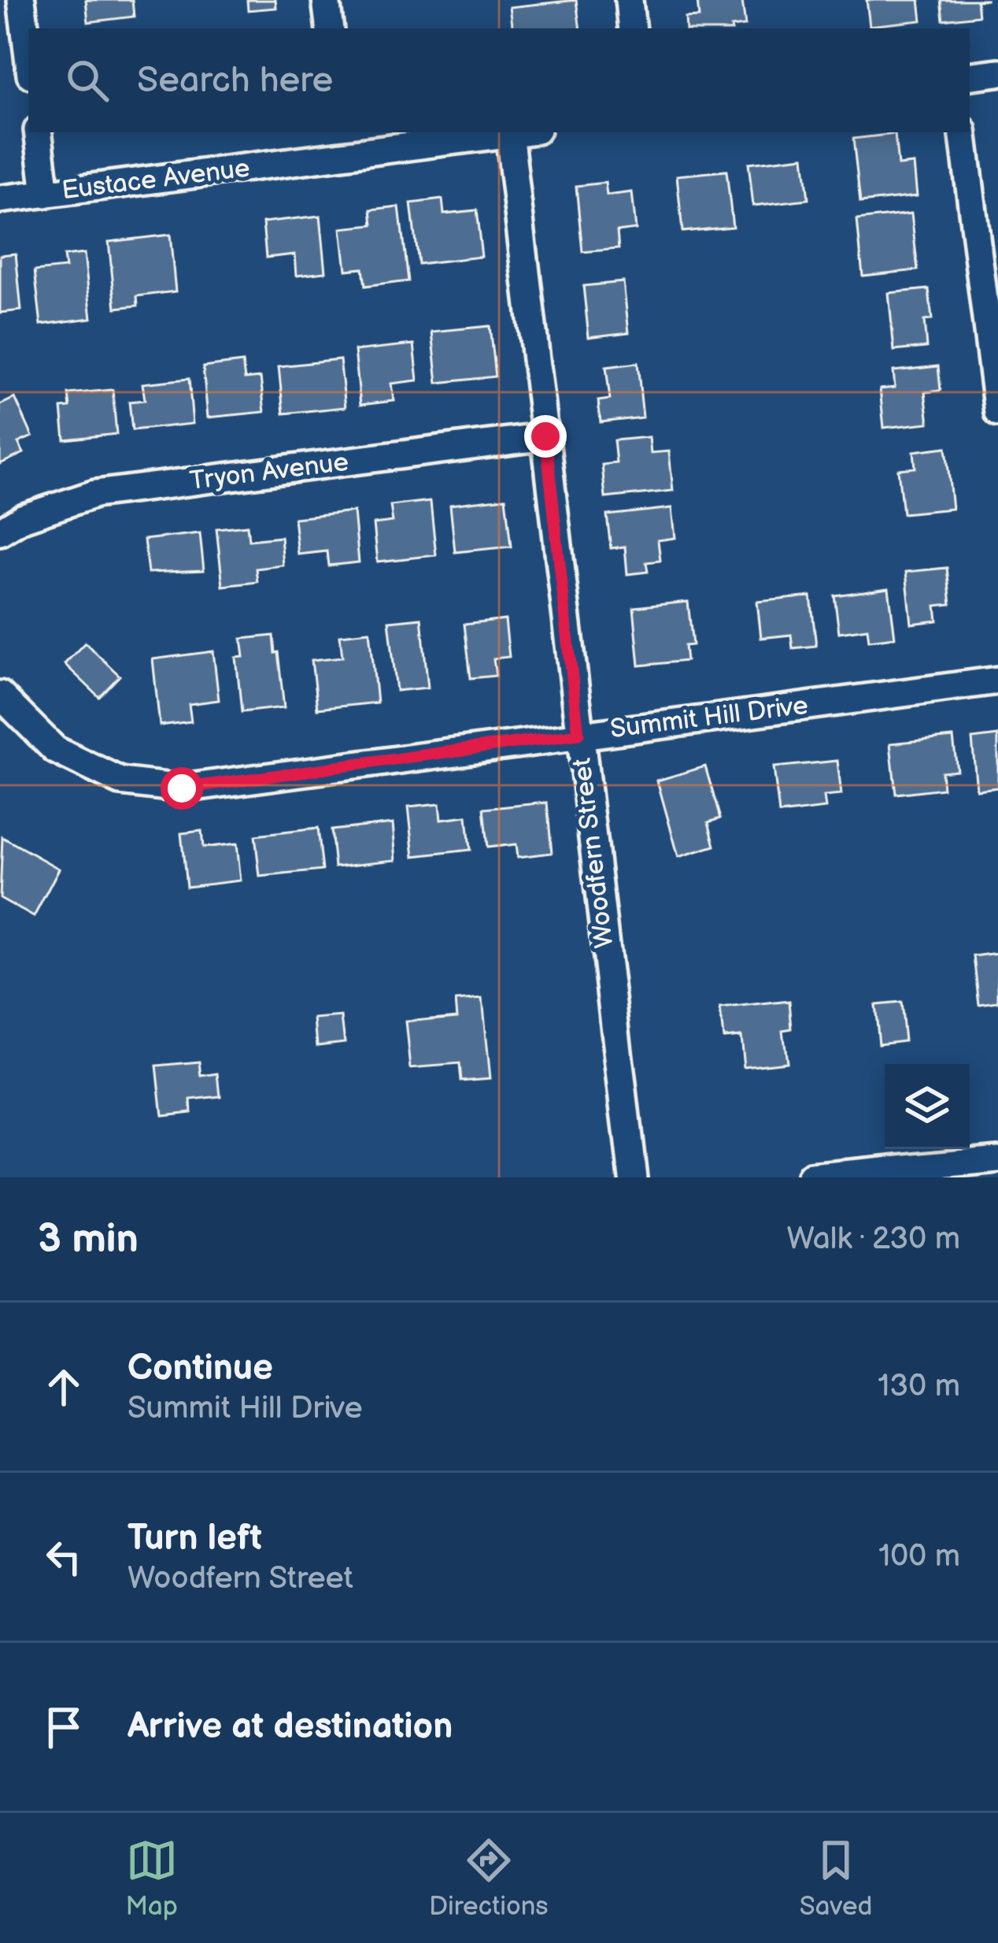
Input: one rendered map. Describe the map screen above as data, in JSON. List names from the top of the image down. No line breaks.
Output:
{"streets":{"street":["Eustace Avenue","Tryon Avenue","Summit Hill Drive","Woodfern Street"]},"crossings":[["Eustace Avenue","Woodfern Street"],["Tryon Avenue","Woodfern Street"],["Summit Hill Drive","Woodfern Street"]],"page":{"search":"Search here","heading":["3 min","Walk · 230 m"],"list":[["Continue","Summit Hill Drive","130 m"],["Turn left","Woodfern Street","100 m"],"Arrive at destination"],"nav":["Map","Directions","Saved"]}}
